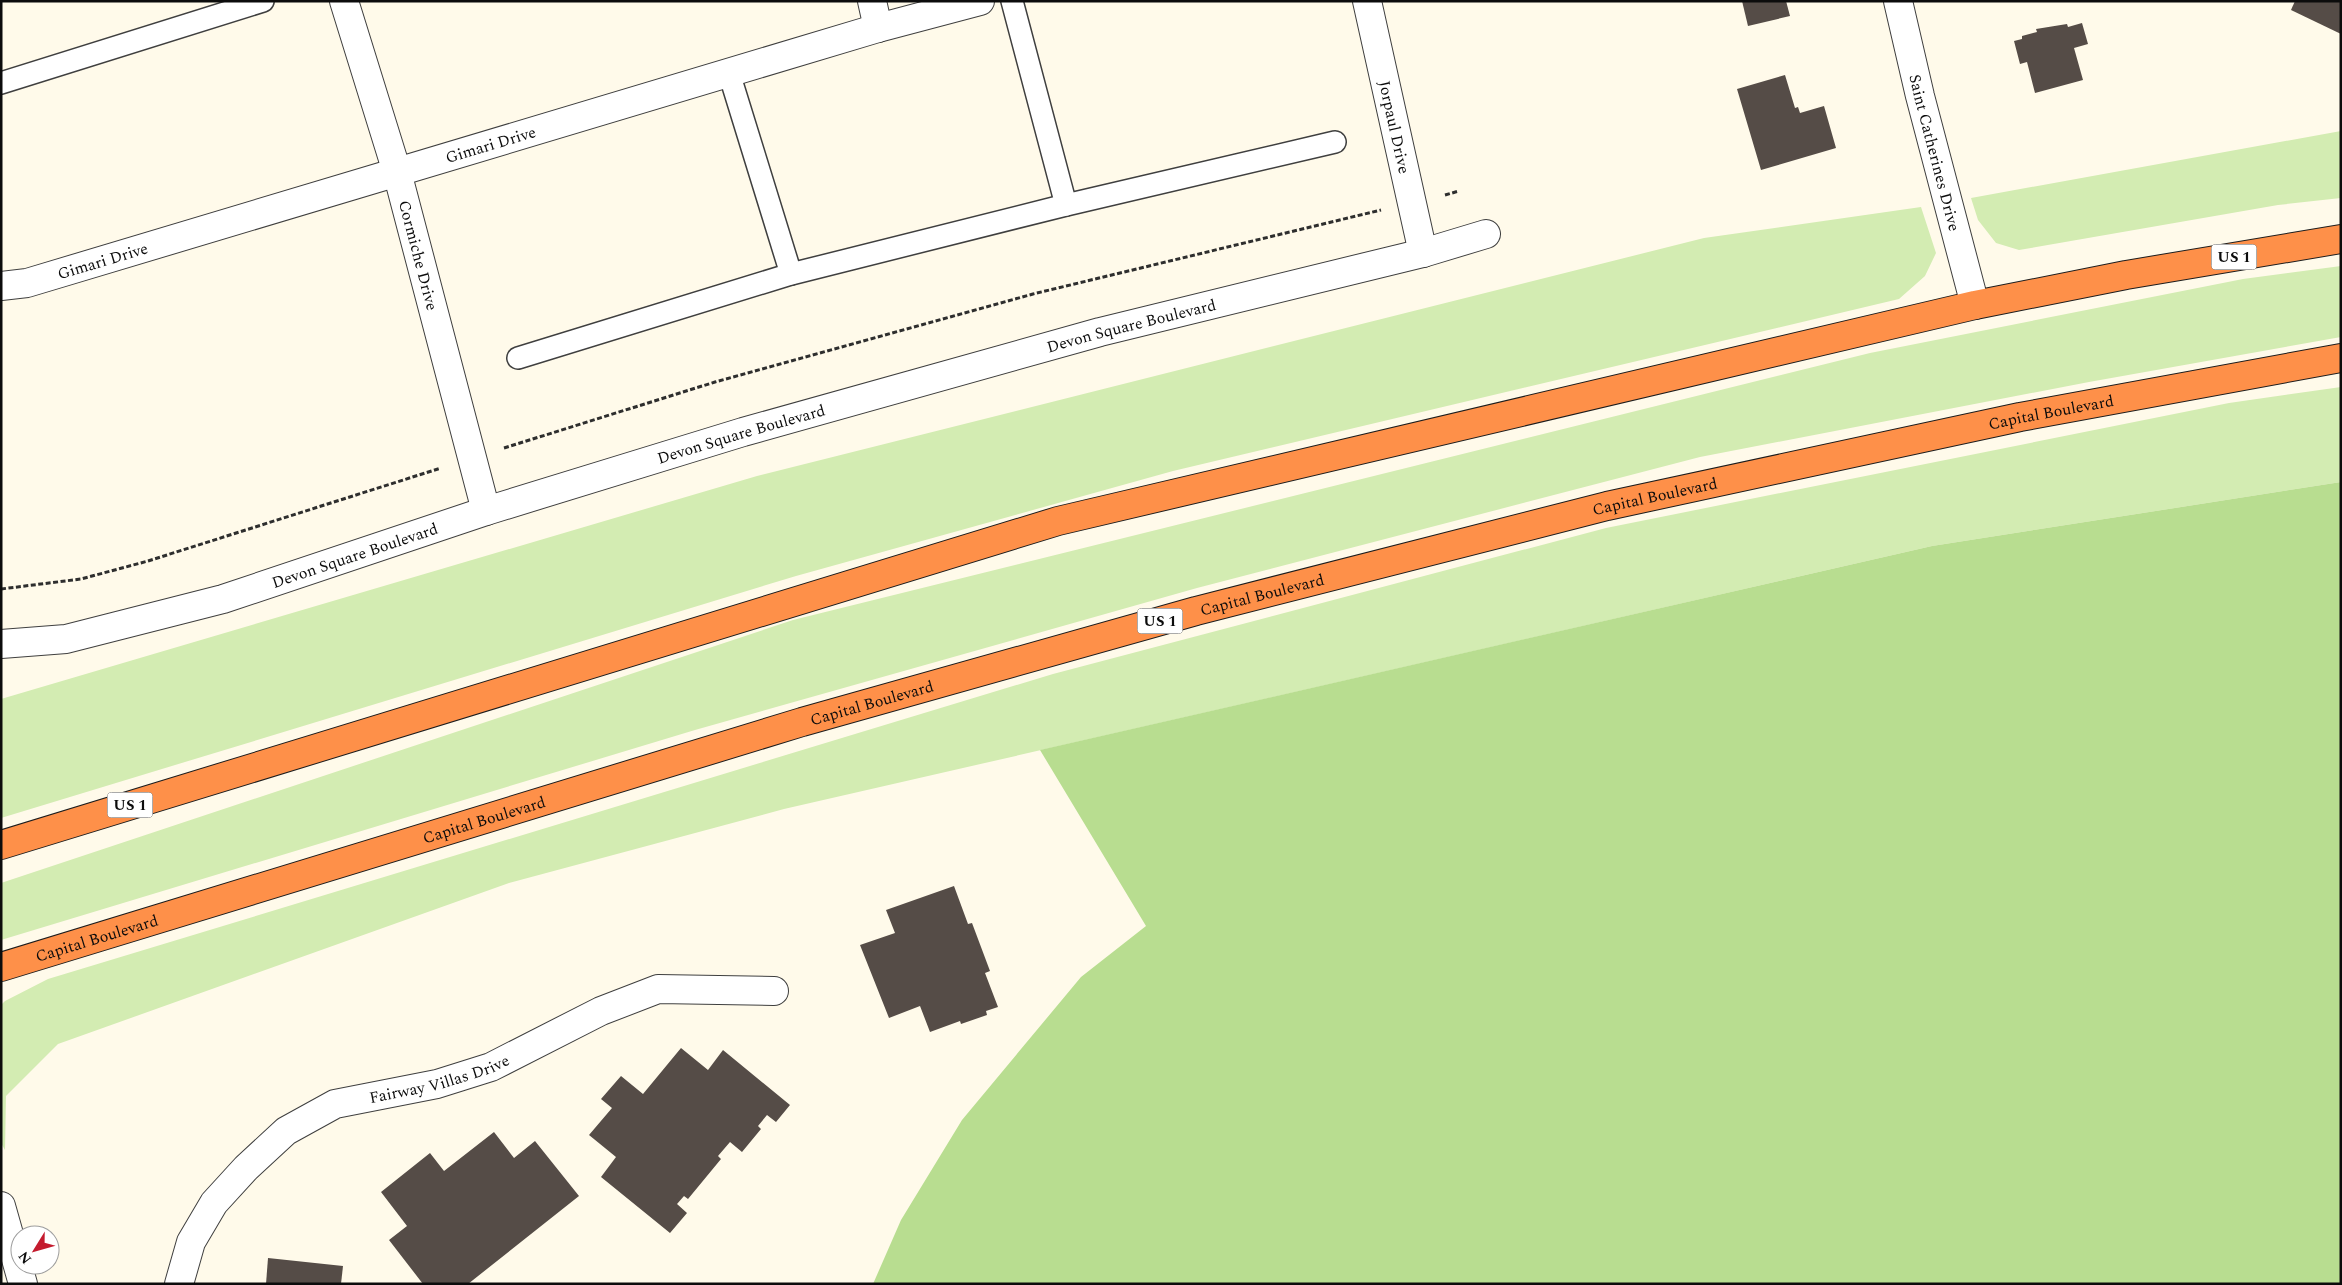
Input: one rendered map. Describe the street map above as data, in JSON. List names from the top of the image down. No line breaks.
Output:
{"streets":{"highway":["US 1","Capital Boulevard"],"street":["Jorpaul Drive","Gimari Drive","Saint Catherines Drive","Cormiche Drive","Devon Square Boulevard","Fairway Villas Drive"]},"crossings":[["Jorpaul Drive","Devon Square Boulevard"],["Gimari Drive","Cormiche Drive"],["Saint Catherines Drive","US 1"],["Cormiche Drive","Devon Square Boulevard"]],"north":"bottom left"}
